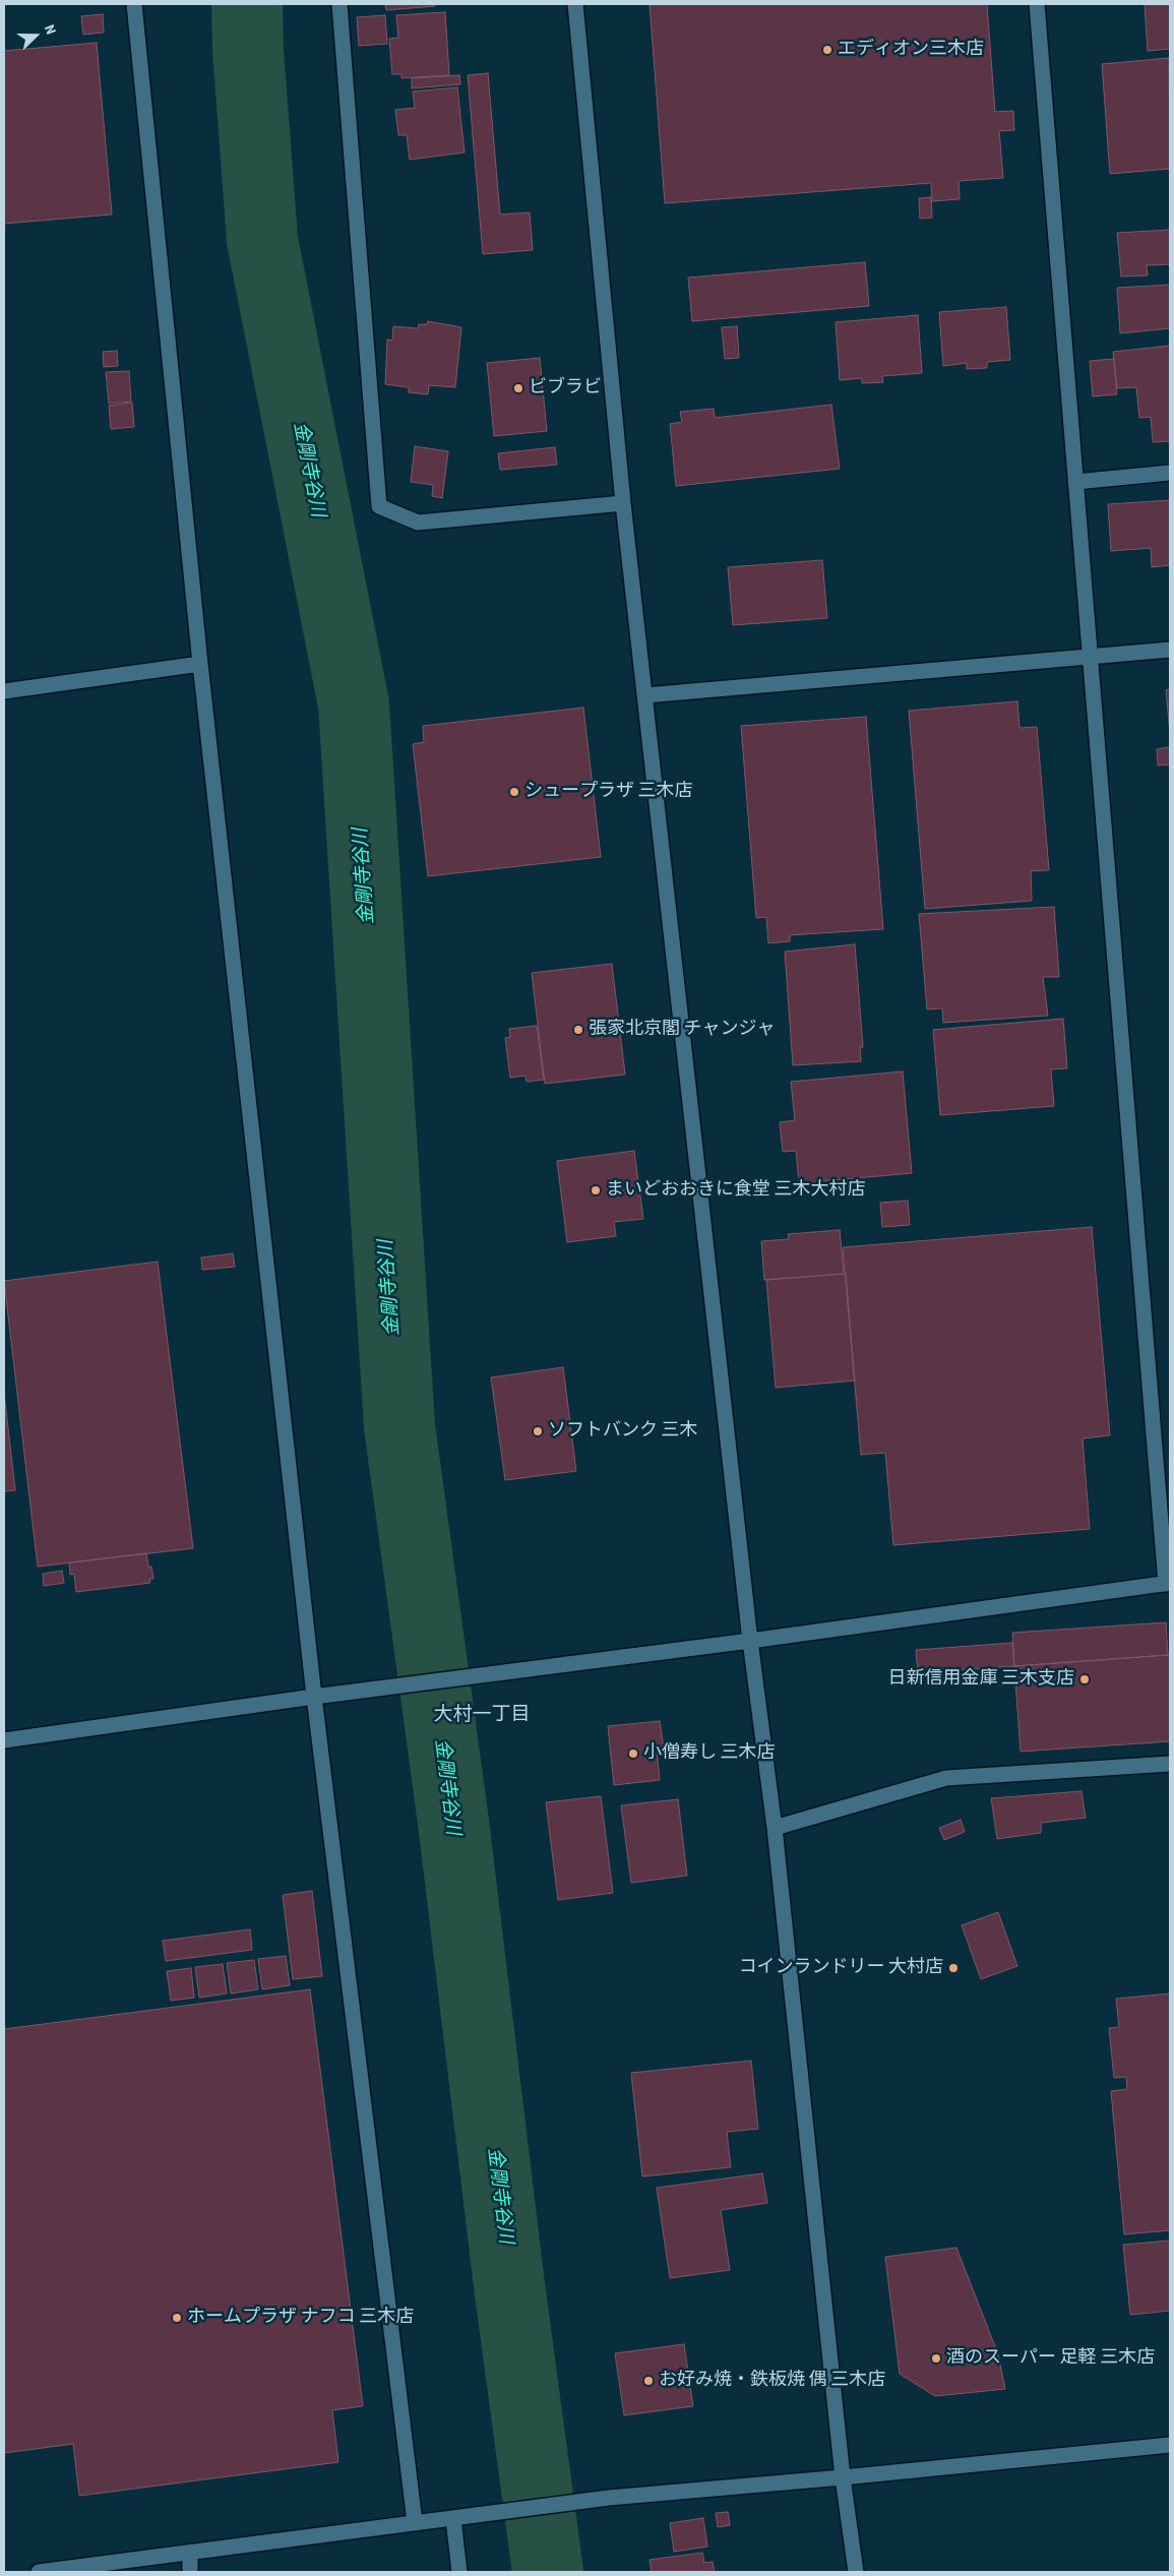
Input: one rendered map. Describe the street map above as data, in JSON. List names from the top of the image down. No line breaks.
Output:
{"districts":["大村一丁目"],"water":["金剛寺谷川"],"places":["エディオン三木店","ビブラビ","シュープラザ 三木店","張家北京閣 チャンジャ","まいどおおきに食堂 三木大村店","ソフトバンク 三木","日新信用金庫 三木支店","小僧寿し 三木店","コインランドリー 大村店","ホームプラザ ナフコ 三木店","酒のスーパー 足軽 三木店","お好み焼・鉄板焼 偶 三木店"],"north":"right"}
